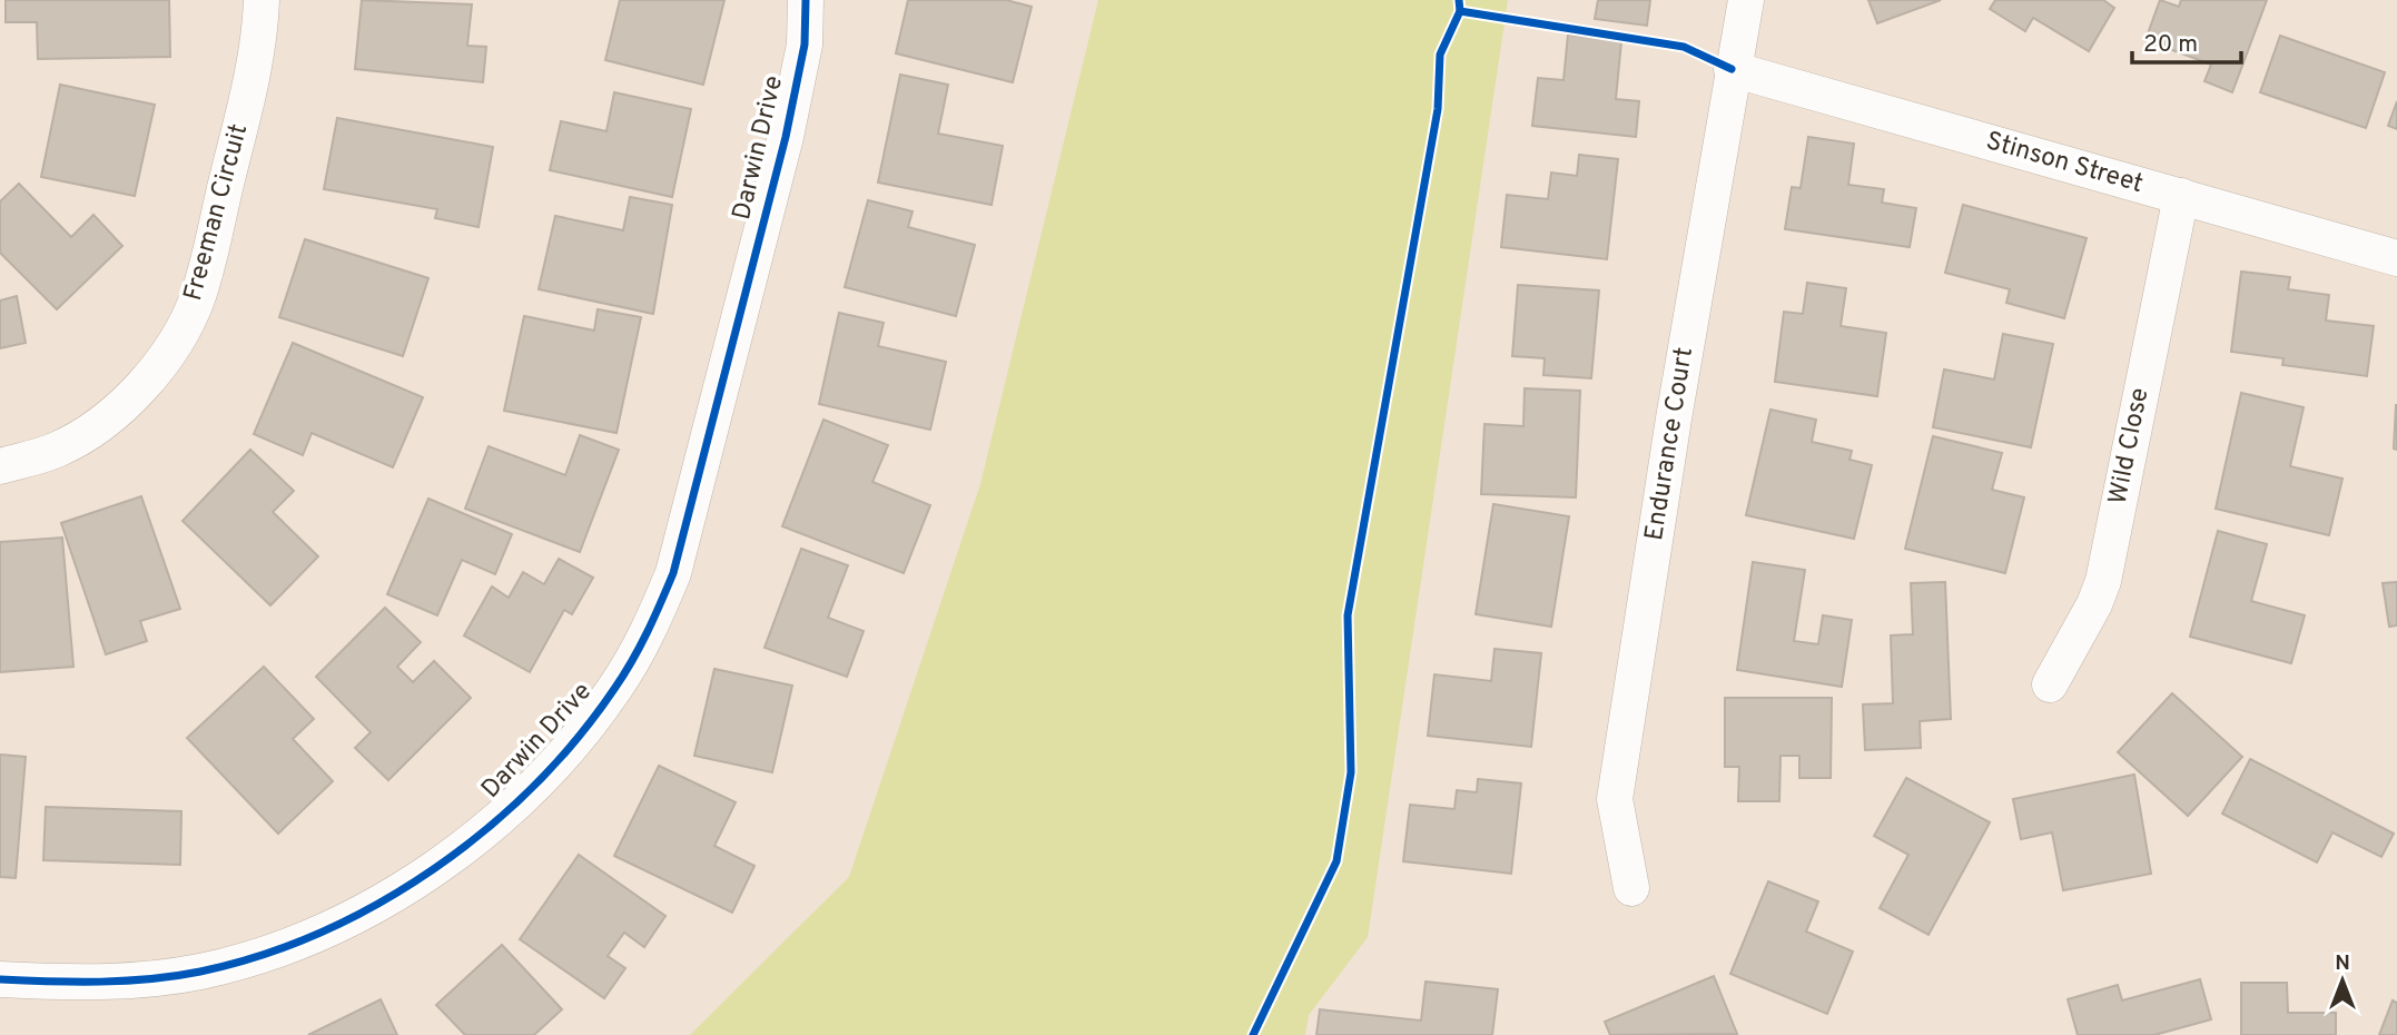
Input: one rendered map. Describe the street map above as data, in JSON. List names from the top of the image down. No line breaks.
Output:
{"streets":{"street":["Darwin Drive","Stinson Street","Freeman Circuit","Endurance Court","Wild Close"]},"crossings":[["Stinson Street","Endurance Court"],["Stinson Street","Wild Close"]],"scale_bar":"20 m","north":"top"}
